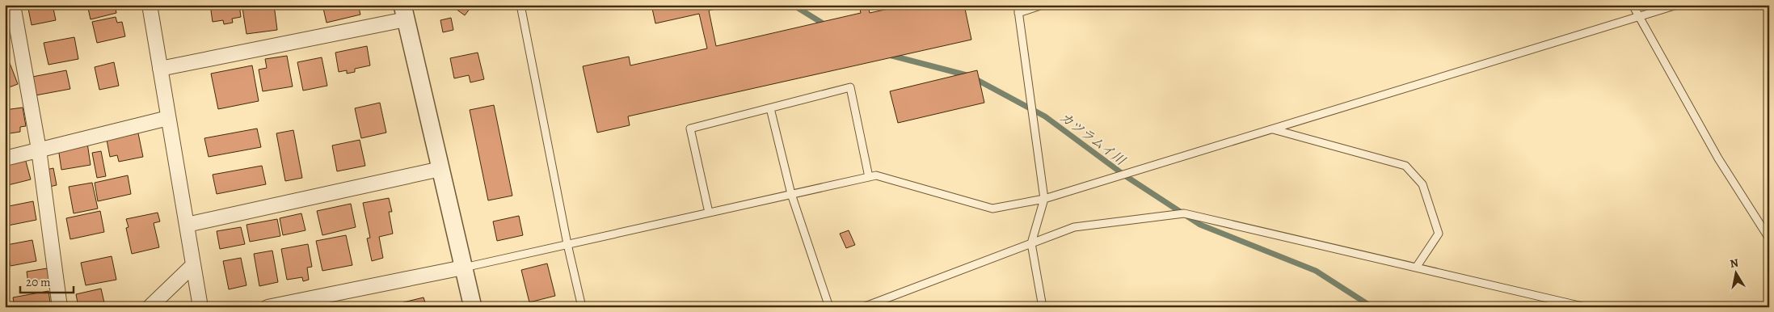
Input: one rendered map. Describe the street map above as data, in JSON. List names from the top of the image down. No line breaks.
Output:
{"water":["カツラムイ川"],"scale_bar":"20 m","north":"top"}
